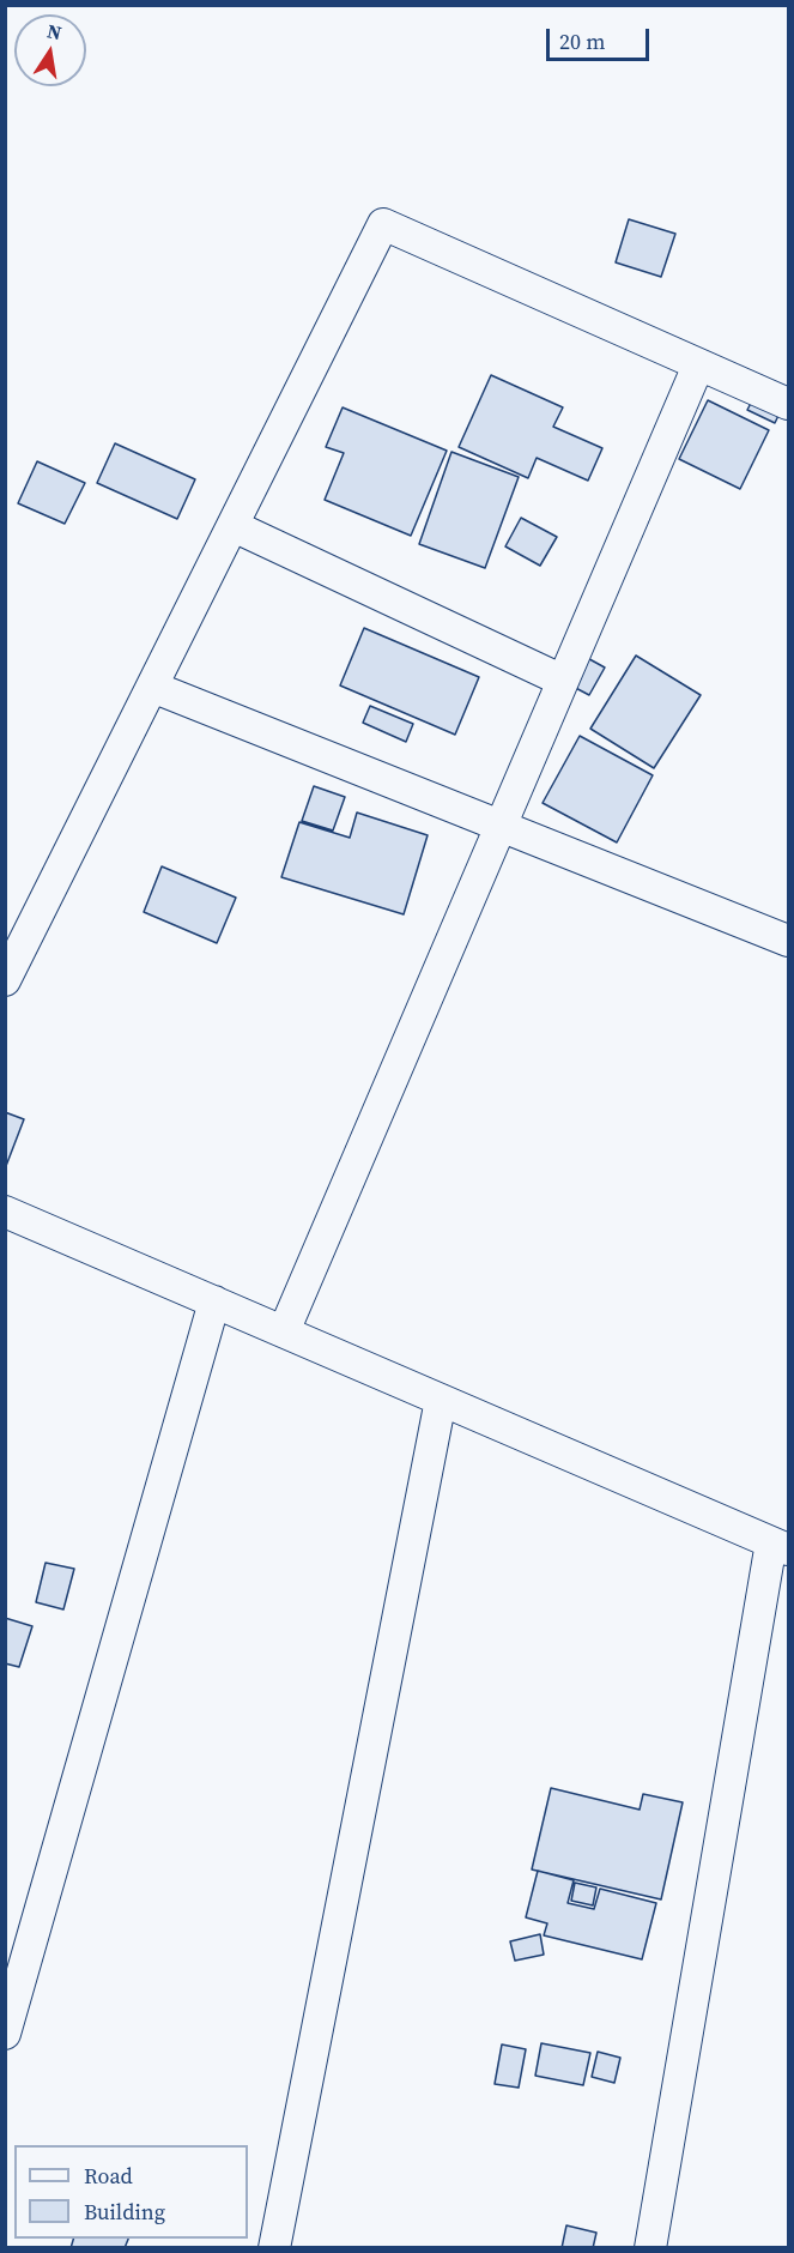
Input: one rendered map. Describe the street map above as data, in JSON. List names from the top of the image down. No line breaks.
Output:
{"legend":["Road","Building"],"scale_bar":"20 m","north":"top"}
